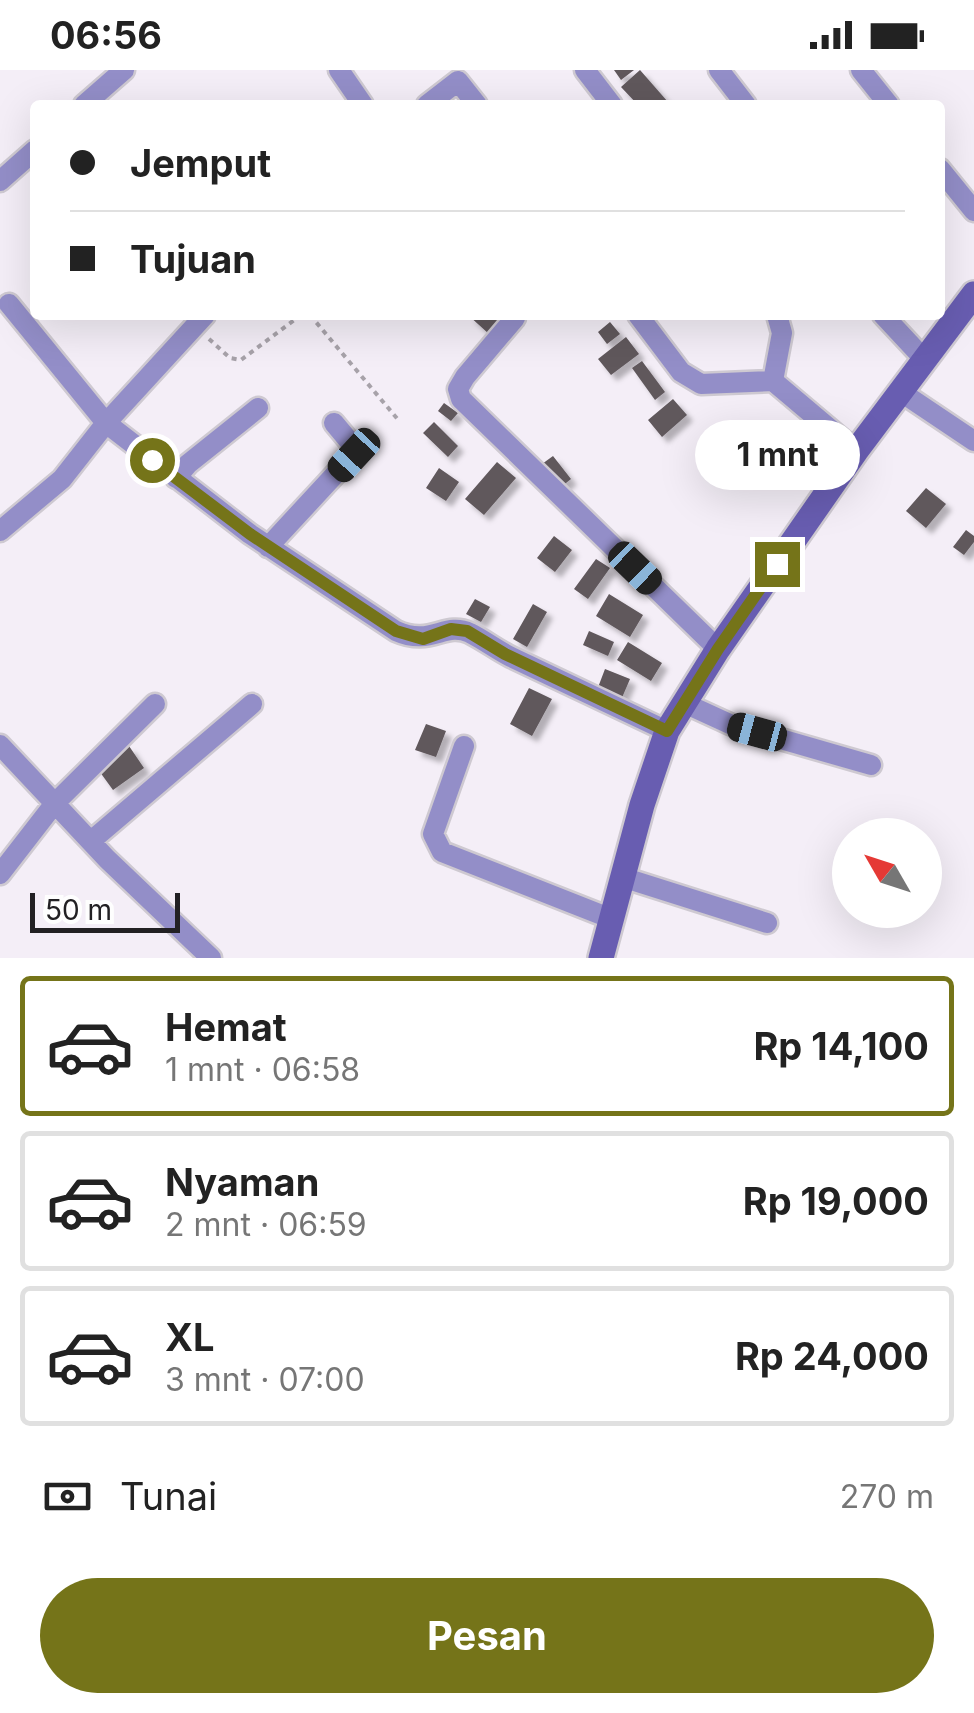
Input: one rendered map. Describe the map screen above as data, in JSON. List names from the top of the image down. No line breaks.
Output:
{"scale_bar":"50 m","north":"top left","page":{"status":"06:56","banner":["Jemput","Tujuan"],"bubble":"1 mnt","scale":"50 m","list":[{"name":"Hemat","note":"1 mnt · 06:58","value":"Rp 14,100"},{"name":"Nyaman","note":"2 mnt · 06:59","value":"Rp 19,000"},{"name":"XL","note":"3 mnt · 07:00","value":"Rp 24,000"}],"pay":["Tunai","270 m"],"buttons":"Pesan"}}
